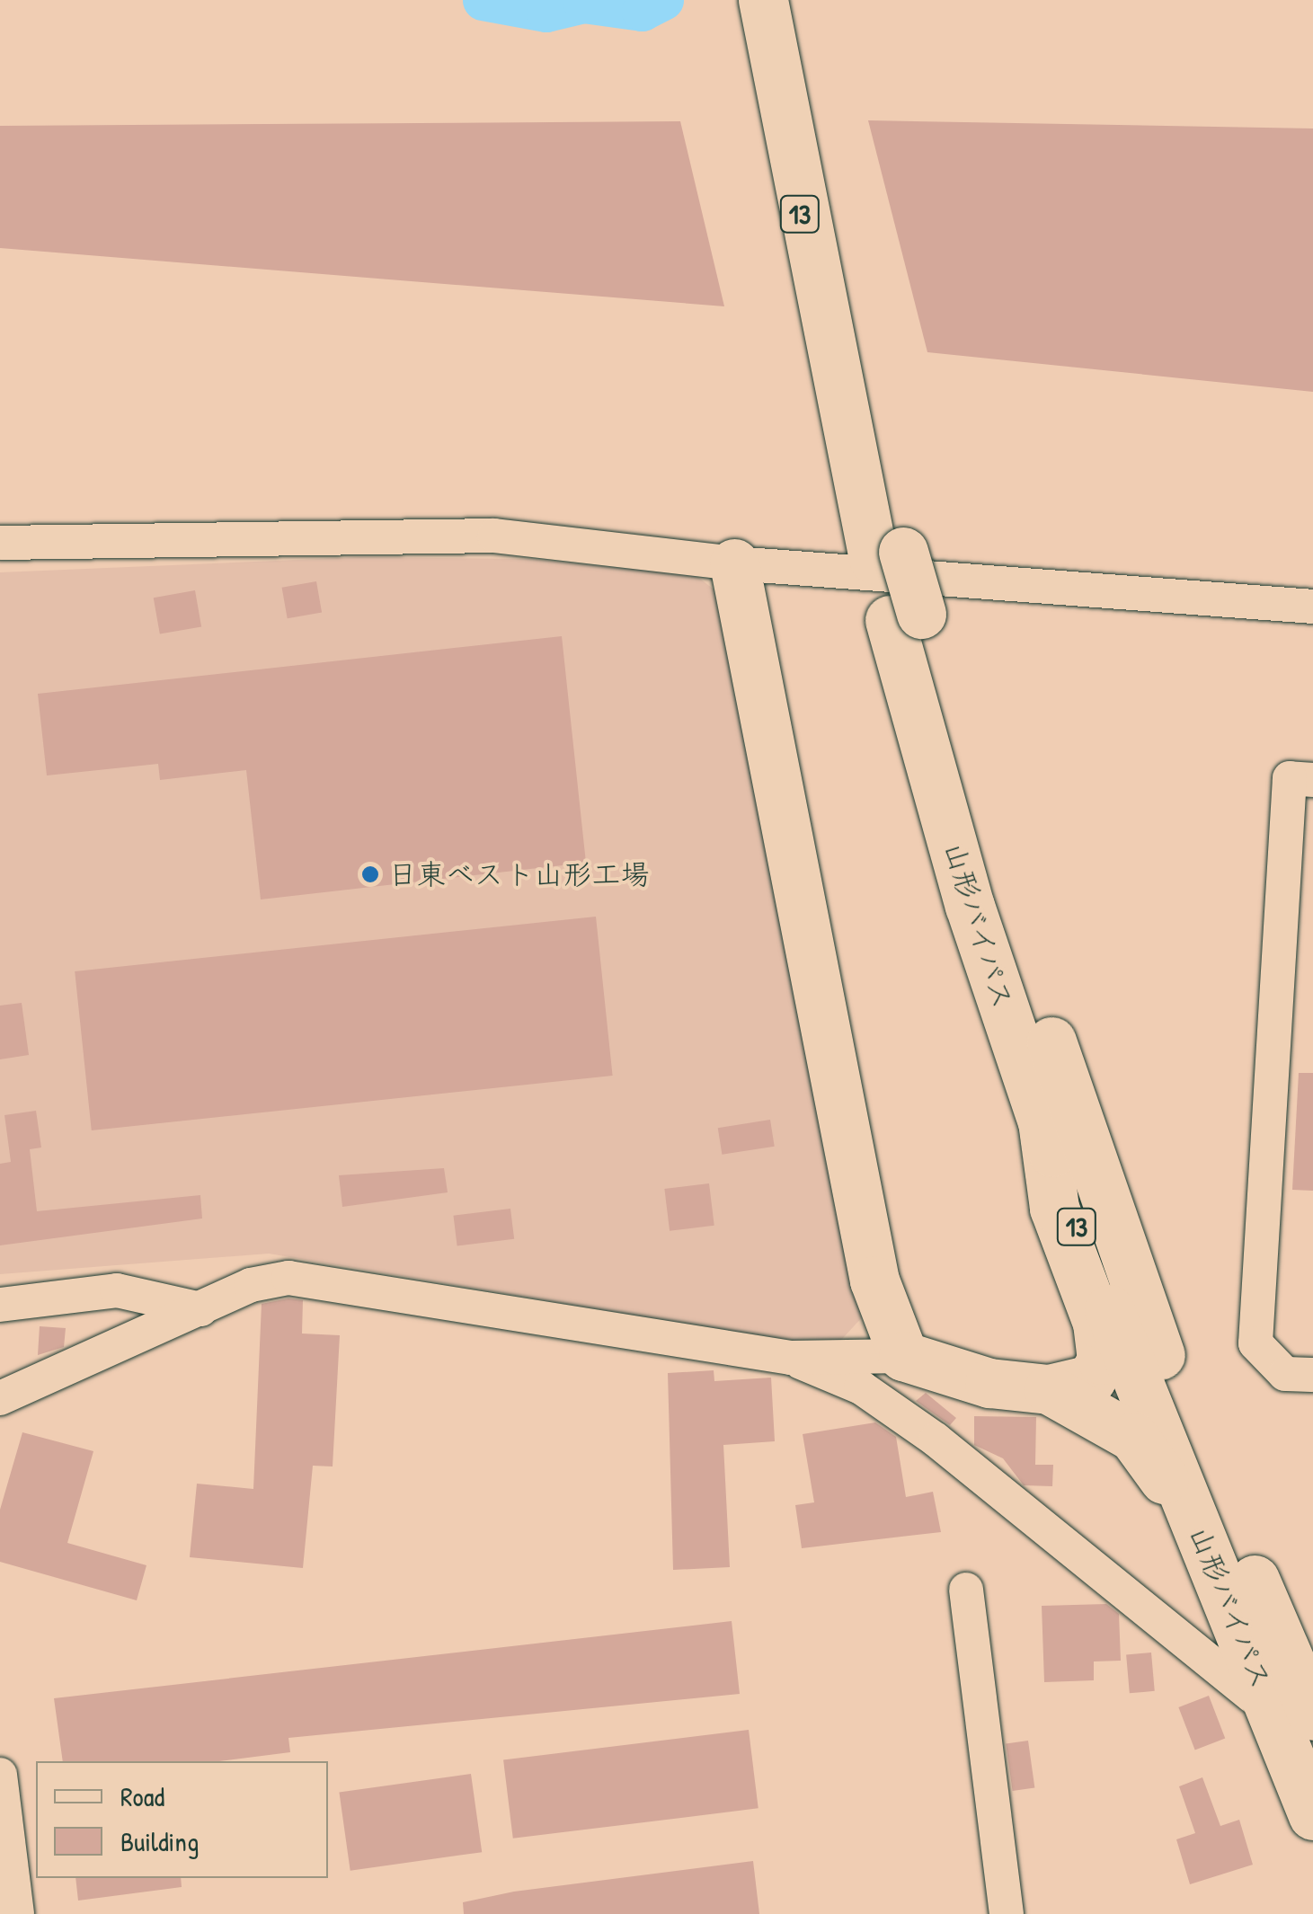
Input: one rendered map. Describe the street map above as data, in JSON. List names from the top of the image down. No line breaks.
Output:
{"streets":{"highway":["13","山形バイパス"]},"places":["日東ベスト山形工場"],"legend":["Road","Building"]}
